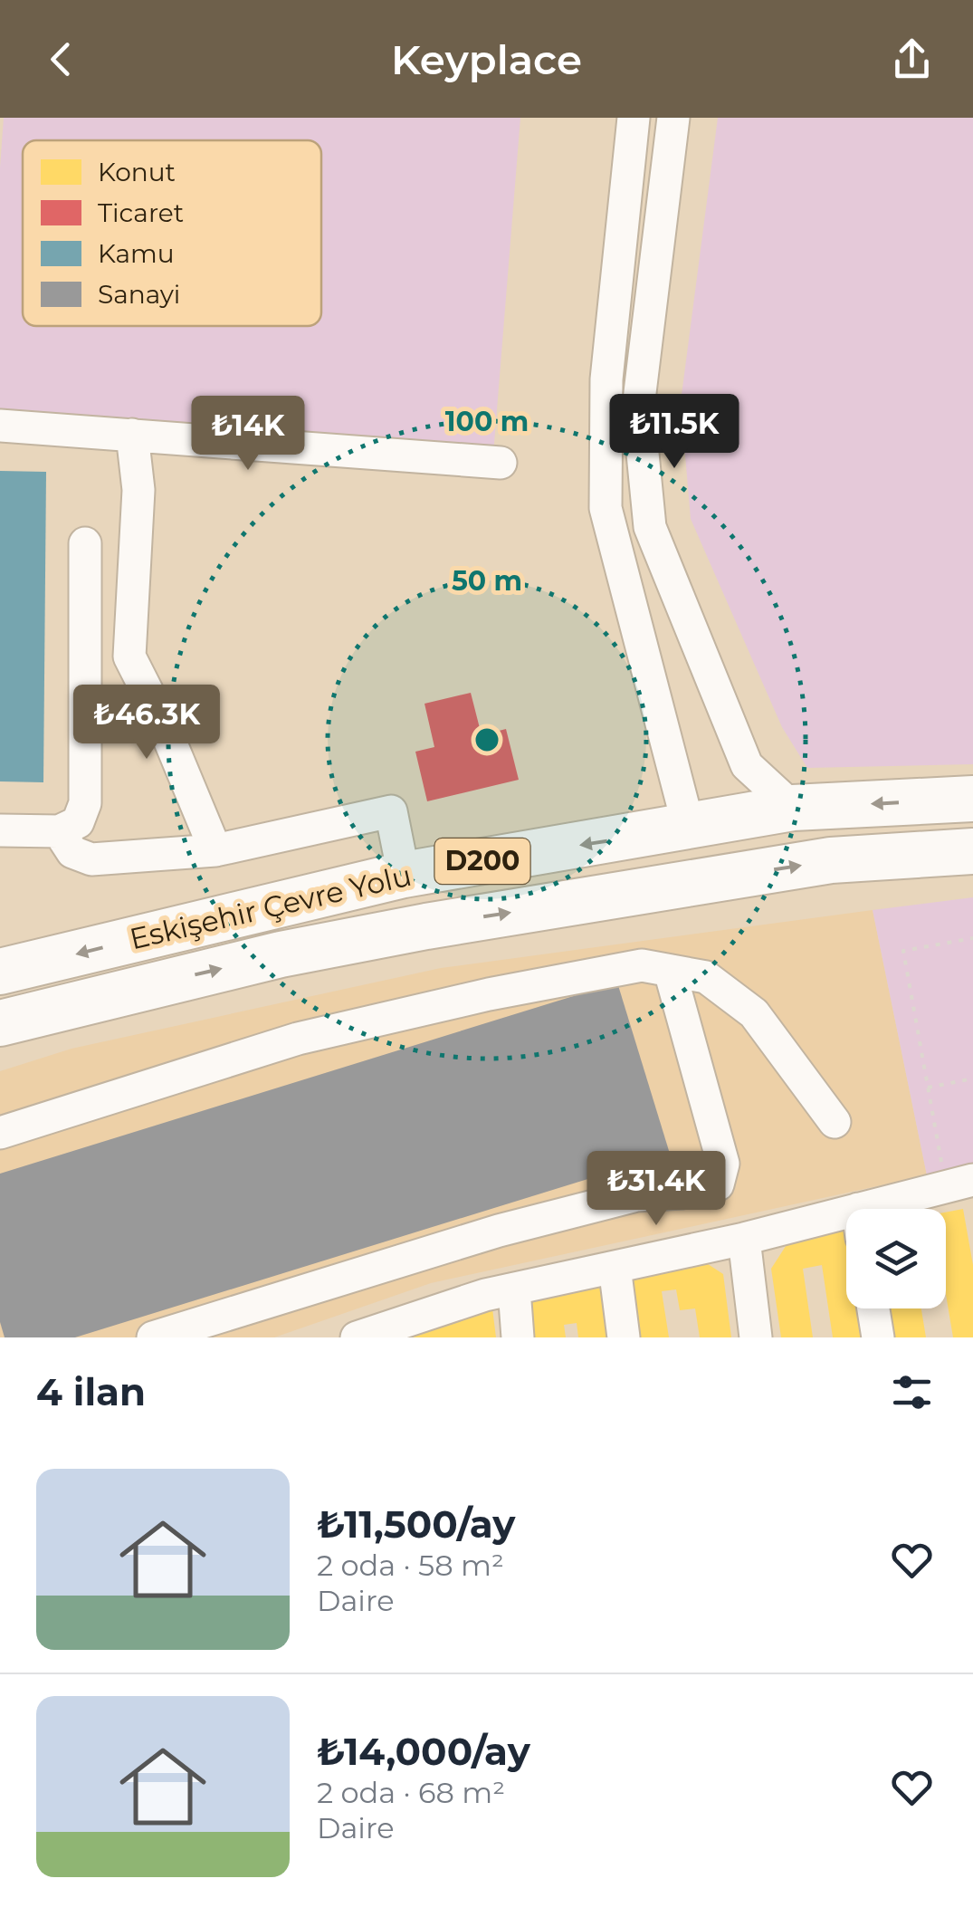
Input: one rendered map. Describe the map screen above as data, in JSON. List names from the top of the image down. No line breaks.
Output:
{"streets":{"highway":["D200","Eskişehir Çevre Yolu"]},"legend":["Konut","Ticaret","Kamu","Sanayi"],"page":{"header":"Keyplace","price":["₺11.5K","₺14K","₺46.3K","₺31.4K"],"heading":"4 ilan","list":[{"name":"₺11,500/ay","note":"2 oda · 58 m² · Daire"},{"name":"₺14,000/ay","note":"2 oda · 68 m² · Daire"}]},"rings":["100 m","50 m"]}
